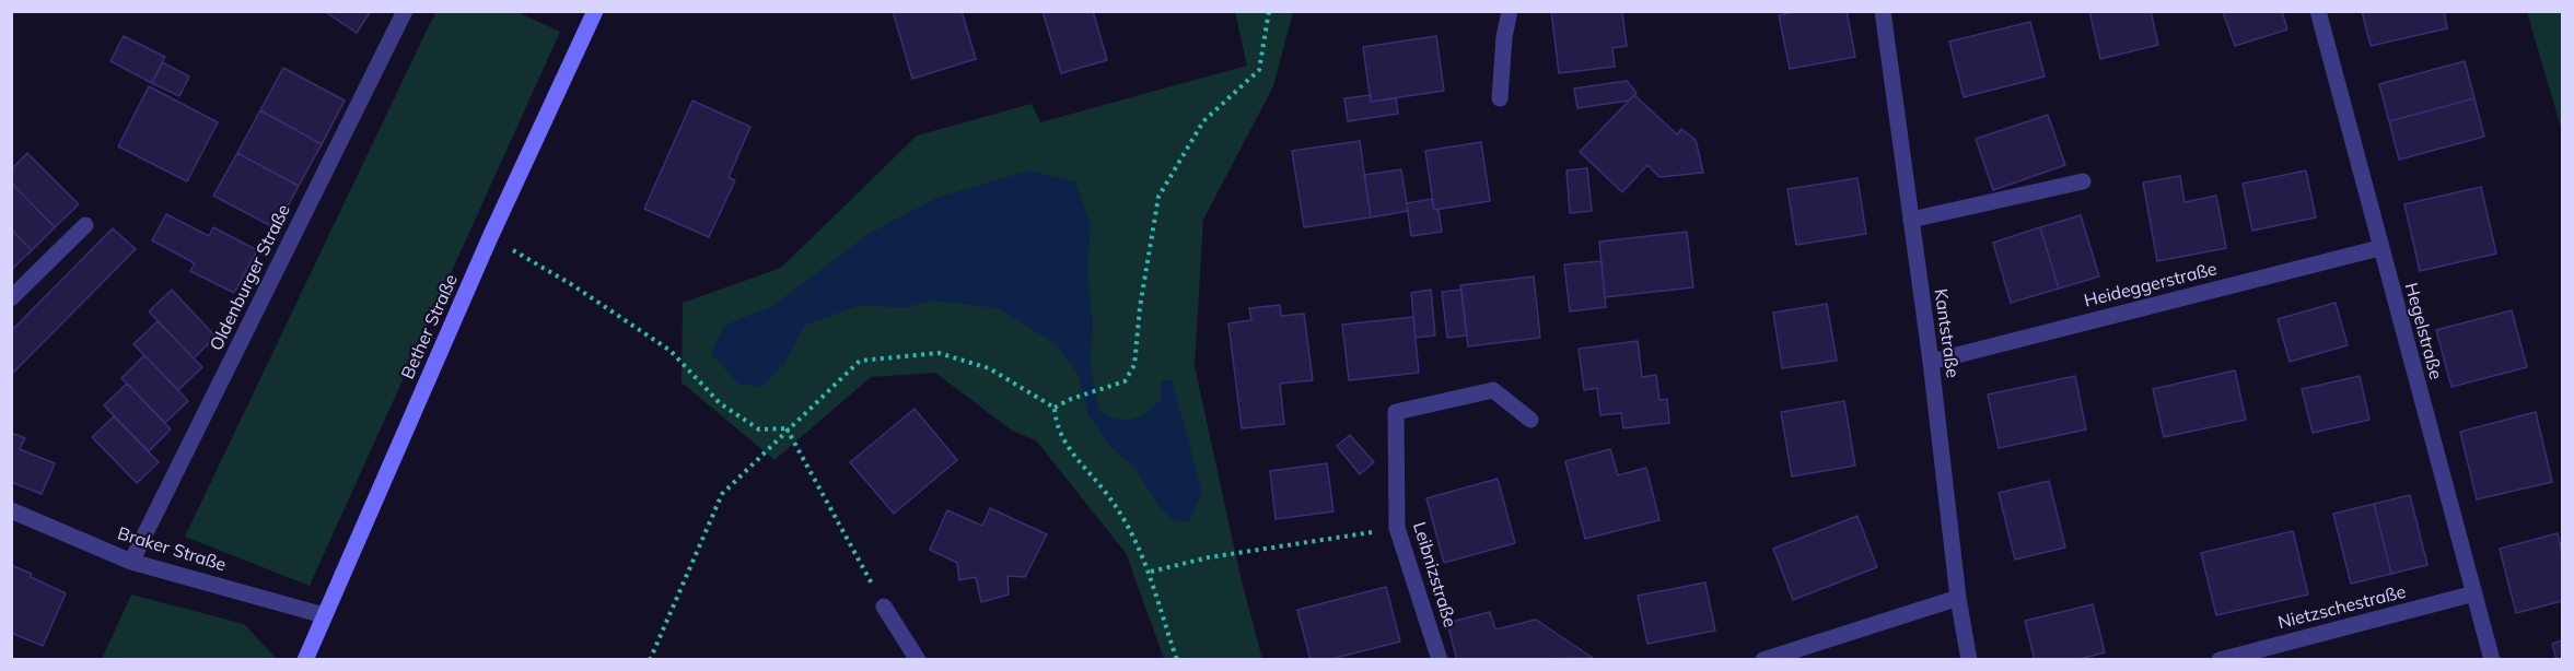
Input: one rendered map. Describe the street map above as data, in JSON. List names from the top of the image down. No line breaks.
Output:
{"streets":{"street":["Oldenburger Straße","Heideggerstraße","Bether Straße","Hegelstraße","Kantstraße","Braker Straße","Leibnizstraße","Nietzschestraße"]},"crossings":[["Oldenburger Straße","Braker Straße"],["Heideggerstraße","Hegelstraße"],["Heideggerstraße","Kantstraße"],["Bether Straße","Braker Straße"],["Hegelstraße","Nietzschestraße"]]}
